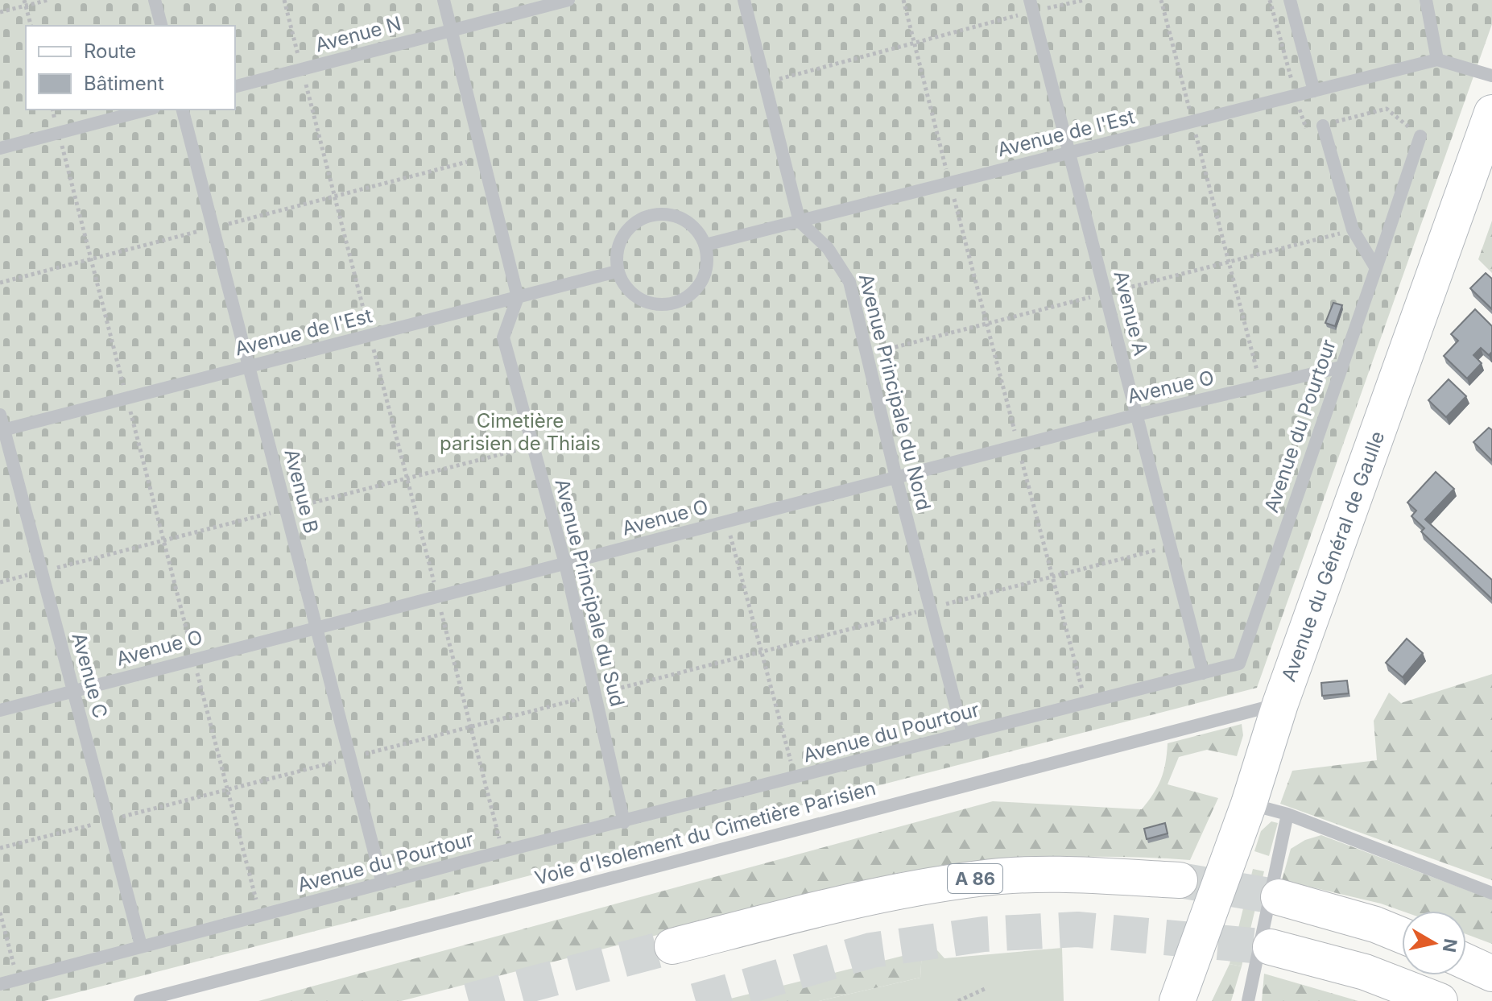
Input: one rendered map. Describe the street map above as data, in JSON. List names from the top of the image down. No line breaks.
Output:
{"streets":{"main road":["Avenue du Général de Gaulle","A 86"],"lane":["Avenue N","Avenue de l'Est","Avenue A","Avenue O","Avenue Principale du Nord","Avenue du Pourtour","Avenue B","Avenue Principale du Sud","Avenue C","Voie d'Isolement du Cimetière Parisien"]},"crossings":[["Avenue de l'Est","Avenue A"],["Avenue de l'Est","Avenue Principale du Nord"],["Avenue de l'Est","Avenue B"],["Avenue de l'Est","Avenue Principale du Sud"],["Avenue de l'Est","Avenue C"],["Avenue A","Avenue O"],["Avenue A","Avenue du Pourtour"],["Avenue O","Avenue Principale du Nord"],["Avenue O","Avenue du Pourtour"],["Avenue O","Avenue B"],["Avenue O","Avenue Principale du Sud"],["Avenue O","Avenue C"],["Avenue Principale du Nord","Avenue du Pourtour"],["Avenue du Pourtour","Avenue B"],["Avenue du Pourtour","Avenue Principale du Sud"],["Avenue du Pourtour","Avenue C"],["Avenue du Général de Gaulle","Voie d'Isolement du Cimetière Parisien"]],"parks":["Cimetière parisien de Thiais"],"legend":["Route","Bâtiment"],"north":"right"}
